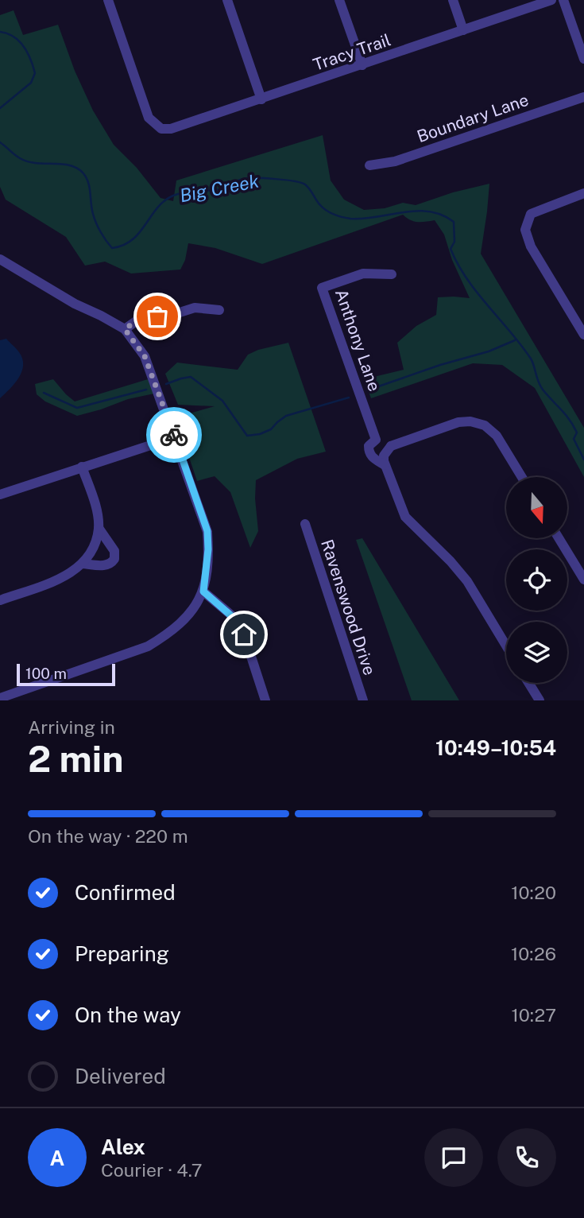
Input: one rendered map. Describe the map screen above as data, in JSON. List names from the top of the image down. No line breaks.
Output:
{"streets":{"street":["Tracy Trail","Boundary Lane","Anthony Lane","Ravenswood Drive"]},"water":["Big Creek"],"scale_bar":"100 m","north":"bottom","page":{"scale":"100 m","heading":["2 min","Arriving in","10:49–10:54"],"panel":["Alex","Courier · 4.7"],"bar":"On the way · 220 m","list":[["Confirmed","10:20"],["Preparing","10:26"],["On the way","10:27"],"Delivered"],"round":"A"}}
